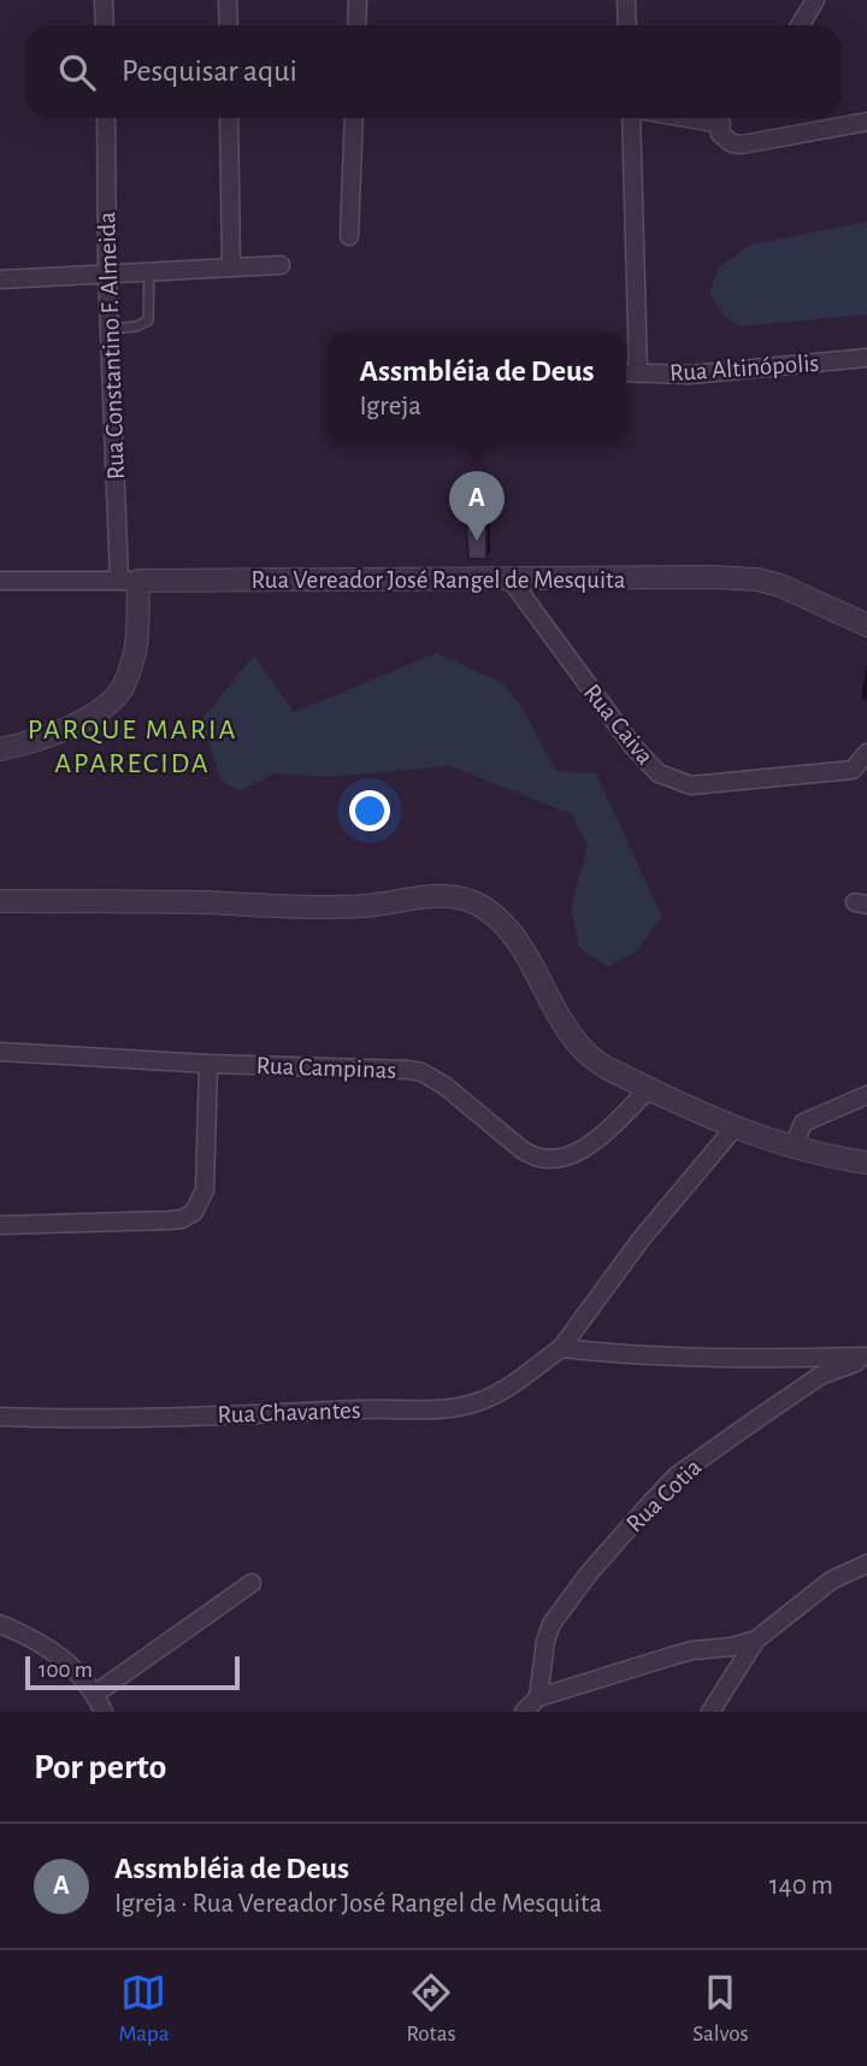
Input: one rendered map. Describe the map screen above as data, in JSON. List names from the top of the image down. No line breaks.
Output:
{"streets":{"street":["Rua Constantino F. Almeida","Rua Altinópolis","Rua Vereador José Rangel de Mesquita","Rua Caiva","Rua Campinas","Rua Chavantes","Rua Cotia"]},"crossings":[["Rua Constantino F. Almeida","Rua Vereador José Rangel de Mesquita"],["Rua Vereador José Rangel de Mesquita","Rua Caiva"]],"districts":["PARQUE MARIA APARECIDA"],"scale_bar":"100 m","page":{"search":"Pesquisar aqui","popup":["Assmbléia de Deus","Igreja"],"pins":"A","scale":"100 m","heading":"Por perto","list":[{"mark":"A","name":"Assmbléia de Deus","note":"Igreja · Rua Vereador José Rangel de Mesquita","value":"140 m"}],"nav":["Mapa","Rotas","Salvos"]}}
